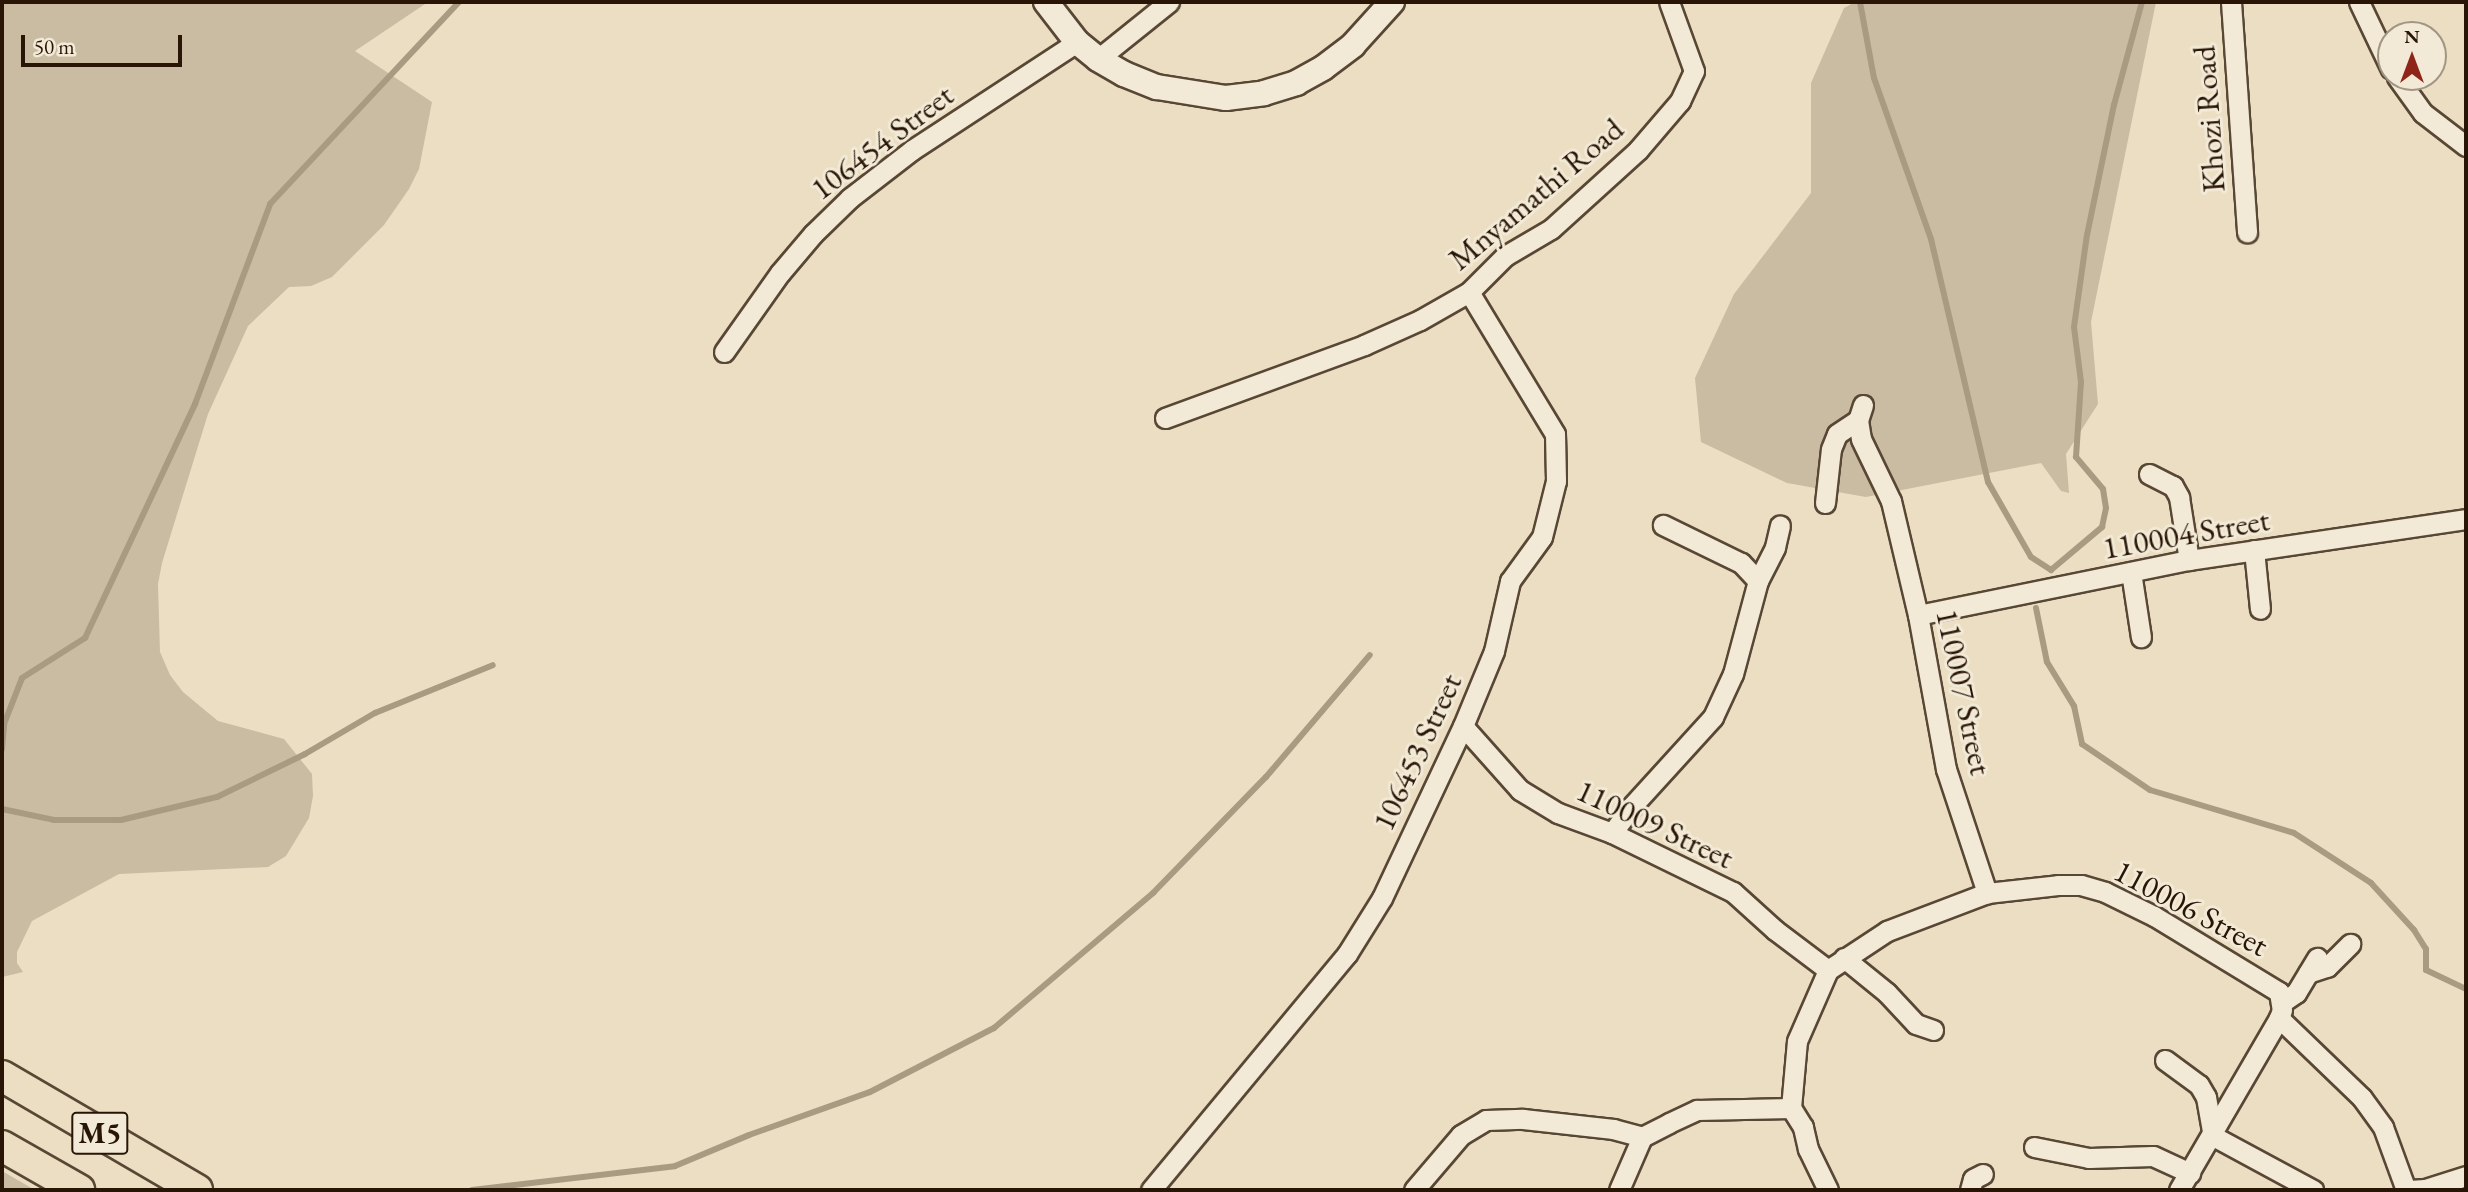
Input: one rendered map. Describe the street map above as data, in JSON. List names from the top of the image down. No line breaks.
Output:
{"streets":{"main road":["M5"],"street":["Khozi Road","106454 Street","Mnyamathi Road","110004 Street","110007 Street","106453 Street","110009 Street","110006 Street"]},"crossings":[["Mnyamathi Road","106453 Street"],["110004 Street","110007 Street"],["110007 Street","110006 Street"],["106453 Street","110009 Street"],["110009 Street","110006 Street"]],"scale_bar":"50 m","north":"top"}
